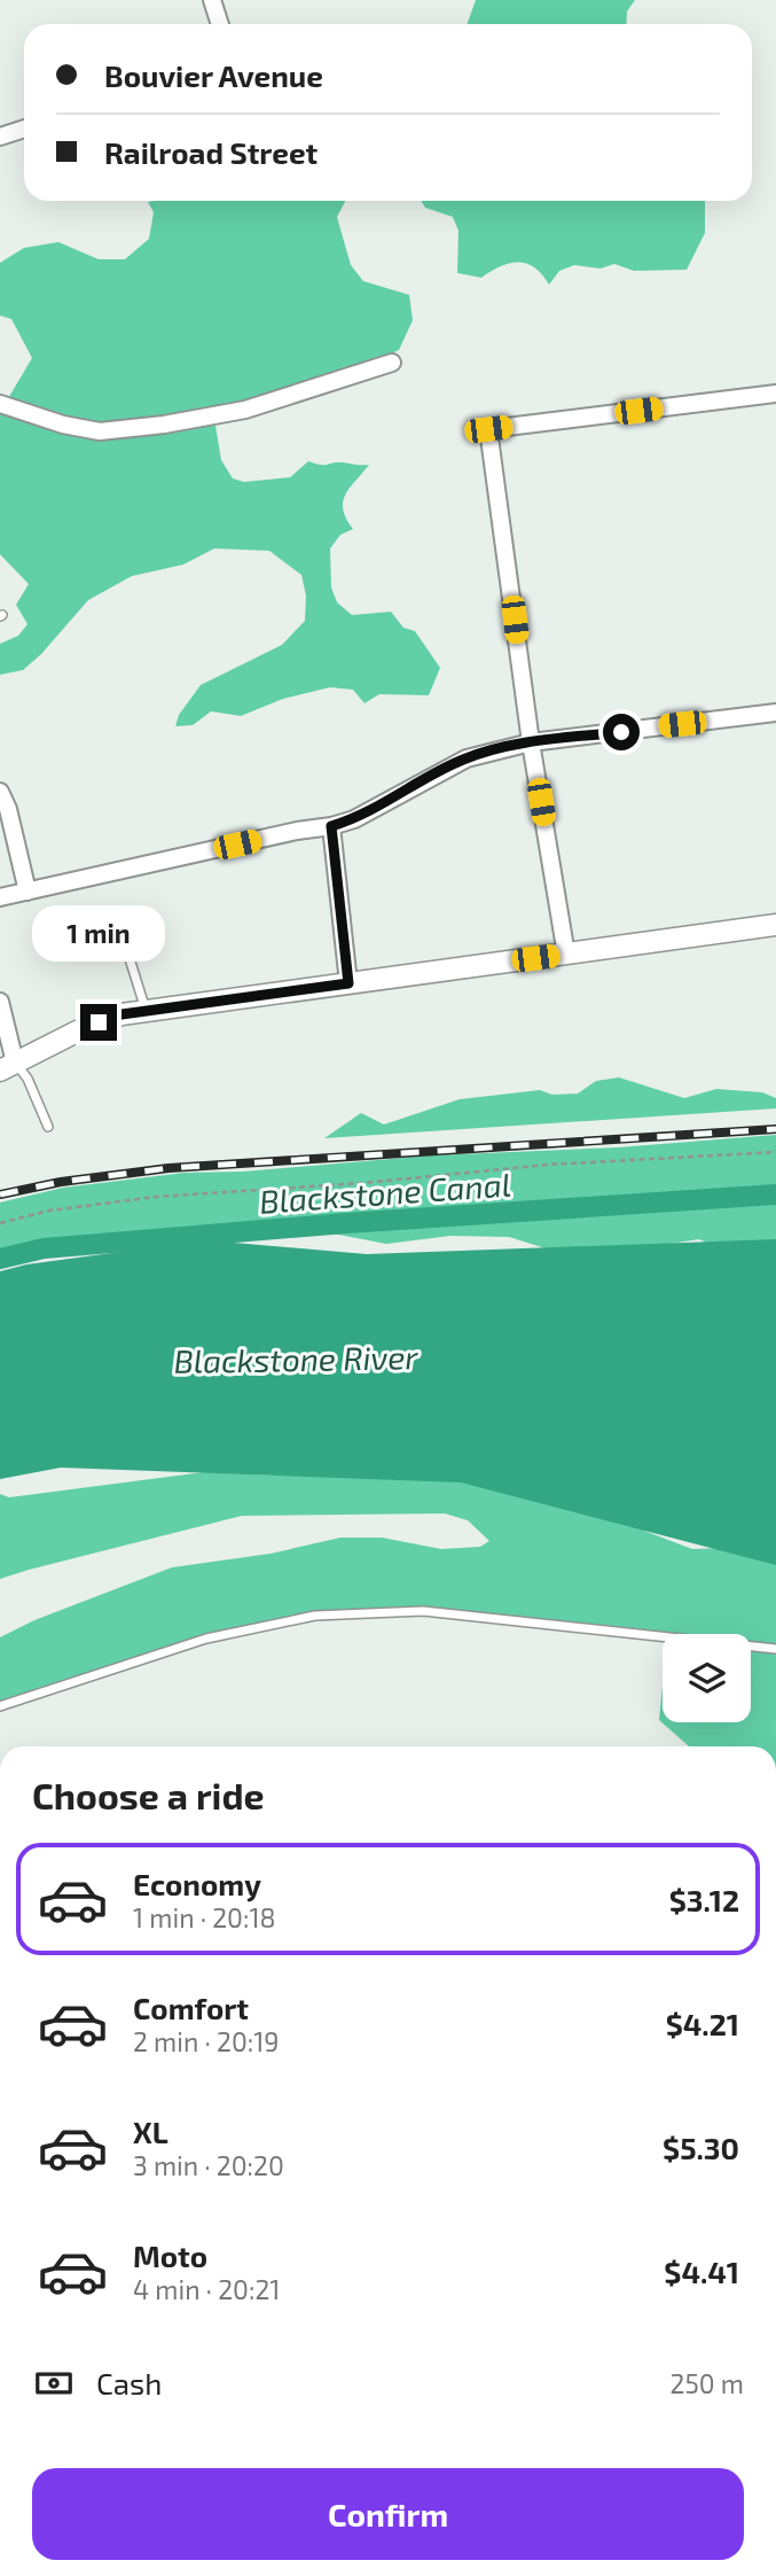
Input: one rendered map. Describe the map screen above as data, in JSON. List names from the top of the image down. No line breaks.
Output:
{"water":["Blackstone Canal","Blackstone River"],"page":{"banner":["Bouvier Avenue","Railroad Street"],"bubble":"1 min","heading":"Choose a ride","list":[{"name":"Economy","note":"1 min · 20:18","value":"$3.12"},{"name":"Comfort","note":"2 min · 20:19","value":"$4.21"},{"name":"XL","note":"3 min · 20:20","value":"$5.30"},{"name":"Moto","note":"4 min · 20:21","value":"$4.41"}],"pay":["Cash","250 m"],"buttons":"Confirm"}}
